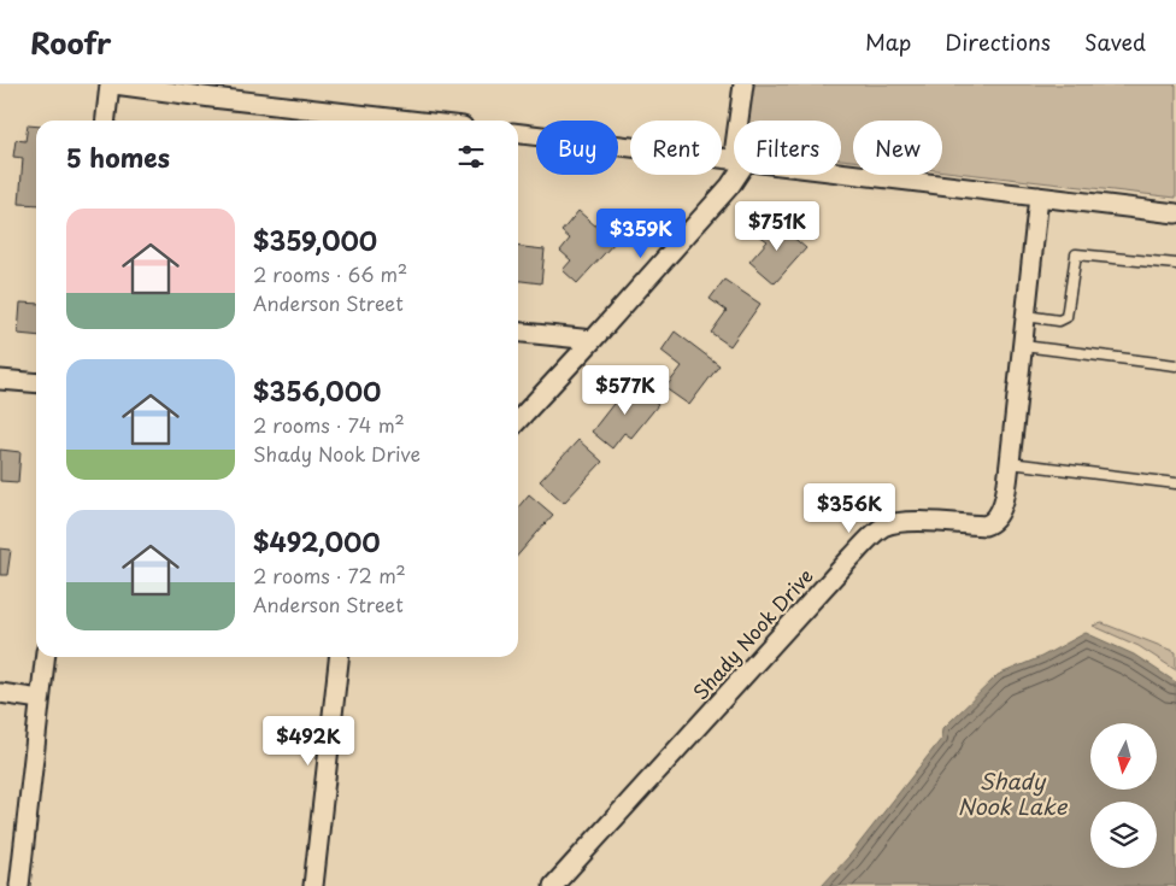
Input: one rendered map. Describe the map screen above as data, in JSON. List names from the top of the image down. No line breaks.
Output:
{"streets":{"street":["Shady Nook Drive"]},"water":["Shady Nook Lake"],"north":"bottom","page":{"header":"Roofr","nav":["Map","Directions","Saved"],"chip":["Buy","Rent","Filters","New"],"heading":"5 homes","list":[{"name":"$359,000","note":"2 rooms · 66 m² · Anderson Street"},{"name":"$356,000","note":"2 rooms · 74 m² · Shady Nook Drive"},{"name":"$492,000","note":"2 rooms · 72 m² · Anderson Street"}],"price":["$751K","$359K","$577K","$356K","$492K"]}}
